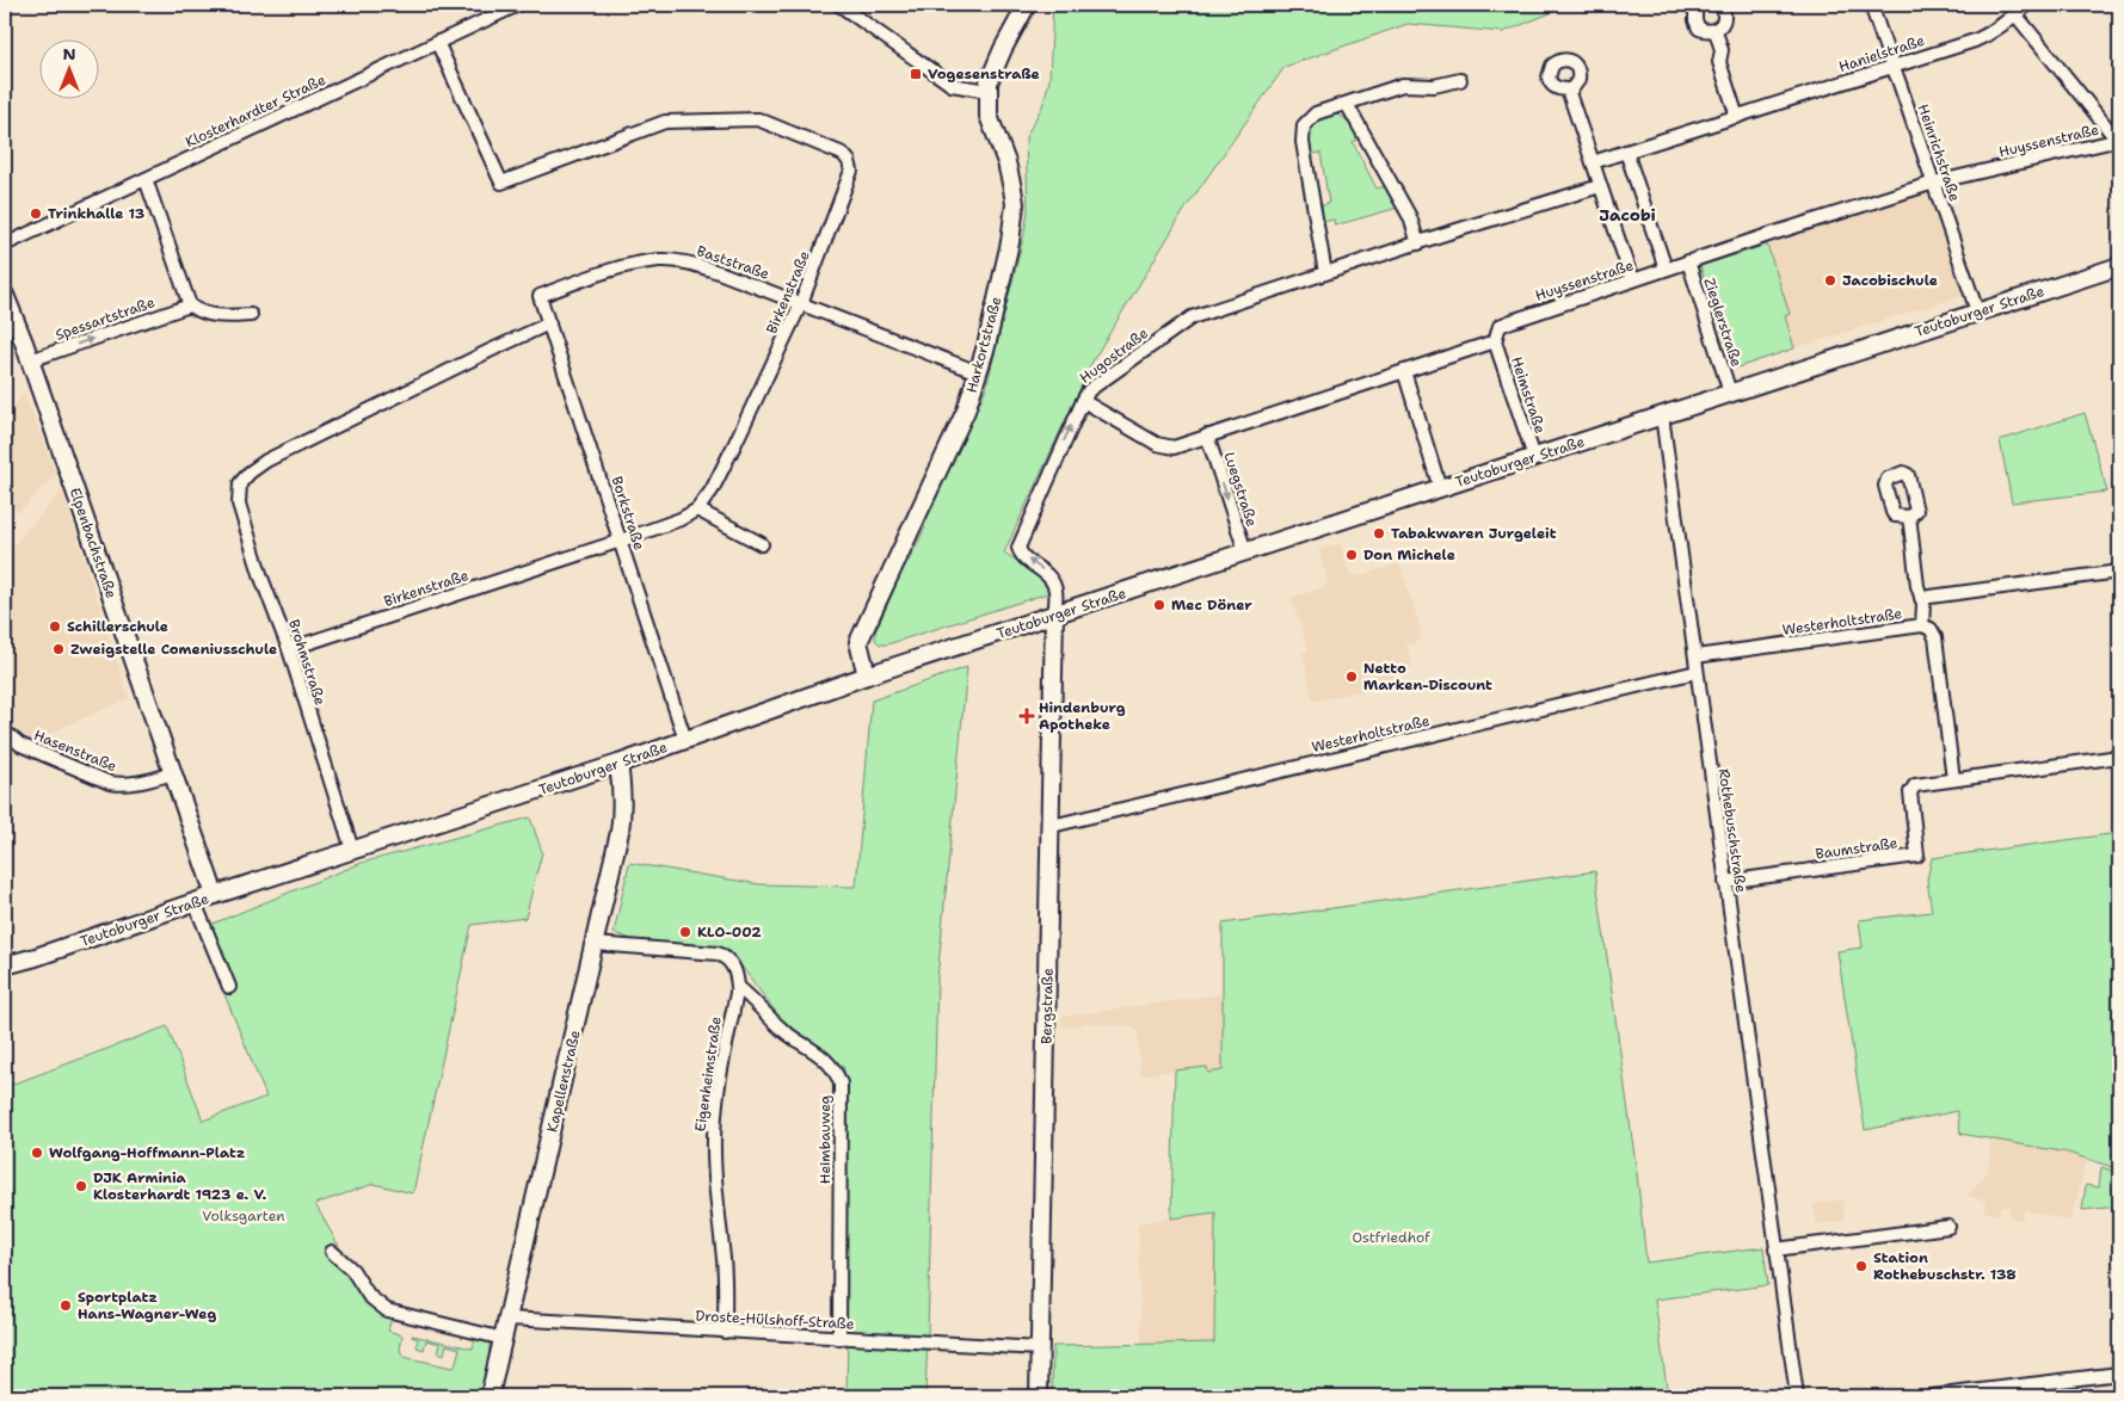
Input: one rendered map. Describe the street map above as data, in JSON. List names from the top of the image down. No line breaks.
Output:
{"streets":{"street":["Hanielstraße","Klosterhardter Straße","Huyssenstraße","Heinrichstraße","Baststraße","Birkenstraße","Teutoburger Straße","Spessartstraße","Zieglerstraße","Harkortstraße","Hugostraße","Heimstraße","Luegstraße","Borkstraße","Elpenbachstraße","Westerholtstraße","Brohmstraße","Hasenstraße","Rothebuschstraße","Baumstraße","Bergstraße","Eigenheimstraße","Kapellenstraße","Heimbauweg","Droste-Hülshoff-Straße"]},"crossings":[["Hanielstraße","Heinrichstraße"],["Klosterhardter Straße","Birkenstraße"],["Huyssenstraße","Heinrichstraße"],["Huyssenstraße","Zieglerstraße"],["Huyssenstraße","Heimstraße"],["Heinrichstraße","Teutoburger Straße"],["Baststraße","Birkenstraße"],["Baststraße","Harkortstraße"],["Baststraße","Borkstraße"],["Birkenstraße","Borkstraße"],["Birkenstraße","Brohmstraße"],["Teutoburger Straße","Zieglerstraße"],["Teutoburger Straße","Harkortstraße"],["Teutoburger Straße","Hugostraße"],["Teutoburger Straße","Heimstraße"],["Teutoburger Straße","Luegstraße"],["Teutoburger Straße","Borkstraße"],["Teutoburger Straße","Elpenbachstraße"],["Teutoburger Straße","Brohmstraße"],["Teutoburger Straße","Rothebuschstraße"],["Teutoburger Straße","Bergstraße"],["Teutoburger Straße","Kapellenstraße"],["Spessartstraße","Elpenbachstraße"],["Hugostraße","Bergstraße"],["Borkstraße","Brohmstraße"],["Elpenbachstraße","Hasenstraße"],["Westerholtstraße","Rothebuschstraße"],["Westerholtstraße","Baumstraße"],["Westerholtstraße","Bergstraße"],["Rothebuschstraße","Baumstraße"],["Bergstraße","Droste-Hülshoff-Straße"],["Eigenheimstraße","Kapellenstraße"],["Eigenheimstraße","Heimbauweg"],["Eigenheimstraße","Droste-Hülshoff-Straße"],["Kapellenstraße","Droste-Hülshoff-Straße"],["Heimbauweg","Droste-Hülshoff-Straße"]],"one_way":["Spessartstraße","Luegstraße"],"districts":["Jacobi"],"parks":["Volksgarten","Ostfriedhof"],"places":{"transit":["Vogesenstraße"],"other":["Trinkhalle 13","Jacobischule","Tabakwaren Jurgeleit","Don Michele","Mec Döner","Schillerschule","Zweigstelle Comeniusschule","Netto Marken-Discount","KLO-002","Wolfgang-Hoffmann-Platz","DJK Arminia Klosterhardt 1923 e. V.","Station Rothebuschstr. 138","Sportplatz Hans-Wagner-Weg"],"health":["Hindenburg Apotheke"]},"north":"top"}
